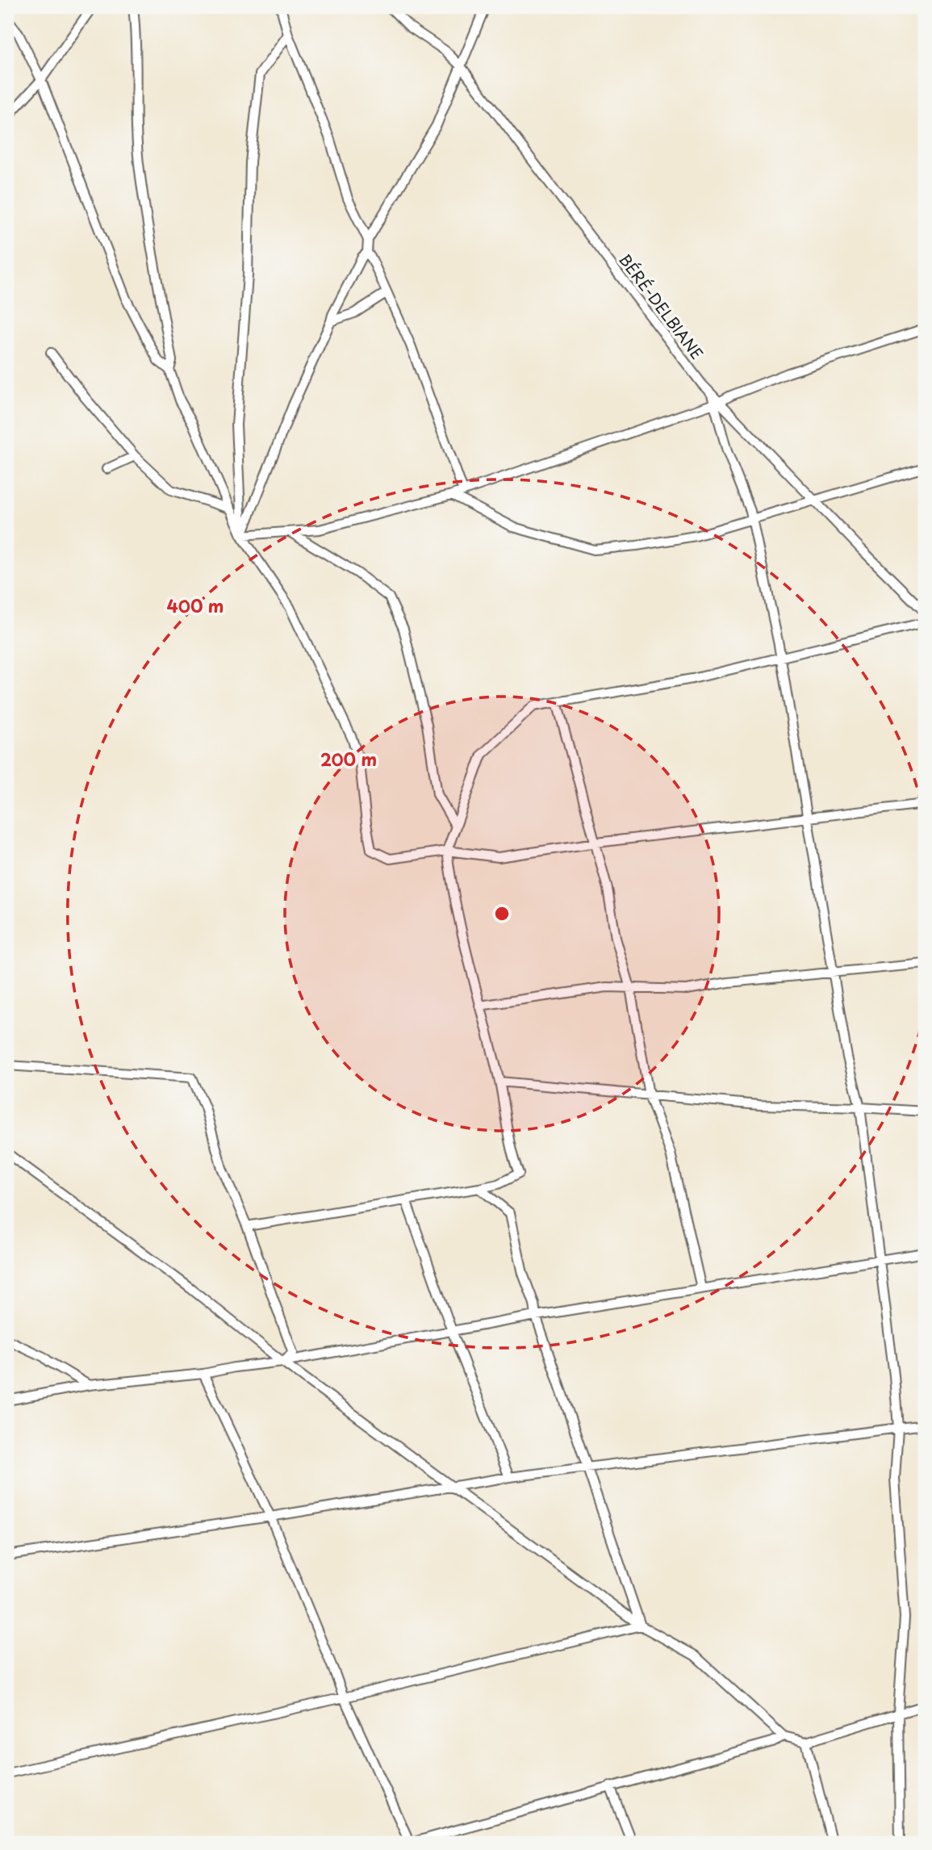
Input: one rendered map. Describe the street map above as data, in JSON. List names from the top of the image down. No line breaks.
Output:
{"streets":{"street":["BÉRÉ-DELBIANE"]},"rings":["400 m","200 m"]}
